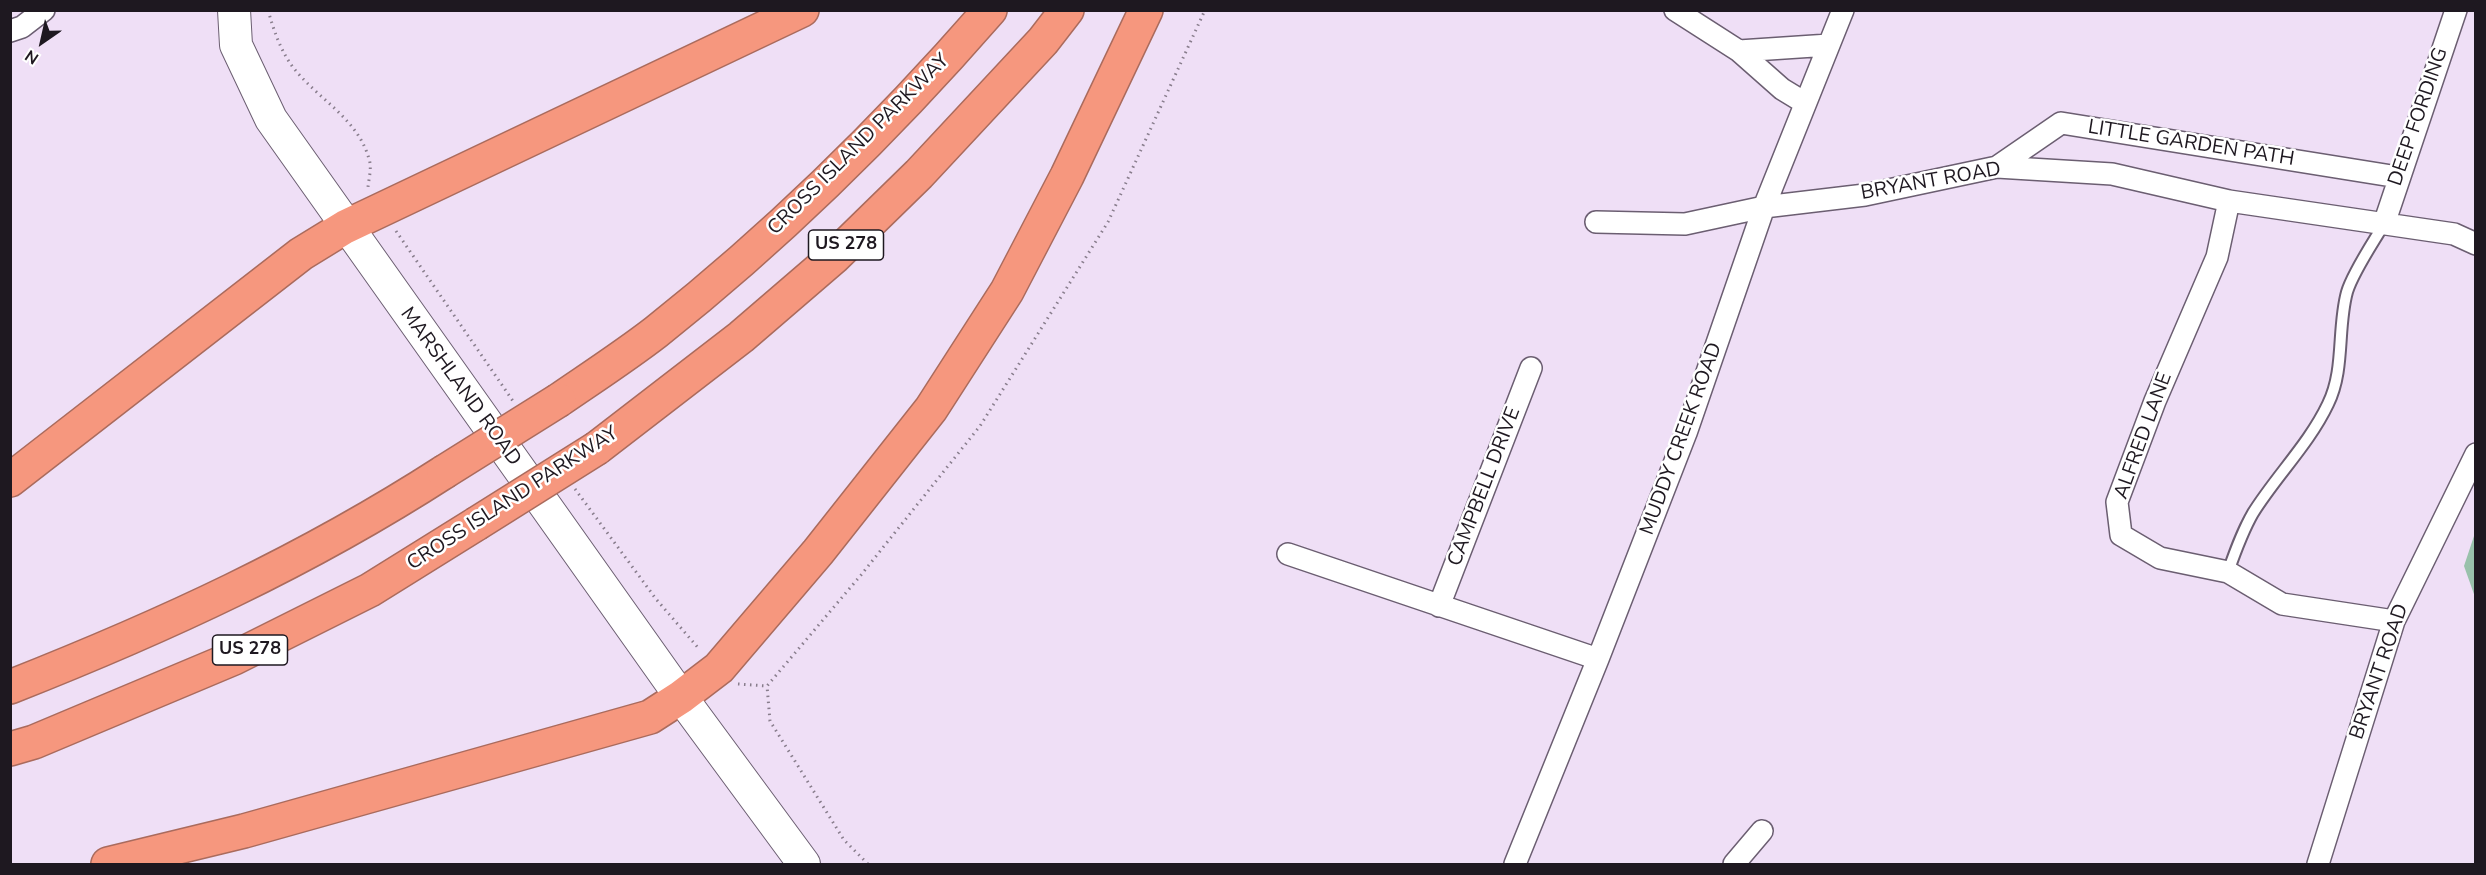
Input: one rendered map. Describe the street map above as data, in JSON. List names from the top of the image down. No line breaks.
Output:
{"streets":{"highway":["CROSS ISLAND PARKWAY","US 278"],"street":["DEEP FORDING","LITTLE GARDEN PATH","BRYANT ROAD","MARSHLAND ROAD","ALFRED LANE","MUDDY CREEK ROAD","CAMPBELL DRIVE"]},"crossings":[["DEEP FORDING","LITTLE GARDEN PATH"],["DEEP FORDING","BRYANT ROAD"],["LITTLE GARDEN PATH","BRYANT ROAD"],["BRYANT ROAD","ALFRED LANE"],["BRYANT ROAD","MUDDY CREEK ROAD"]],"north":"bottom left"}
